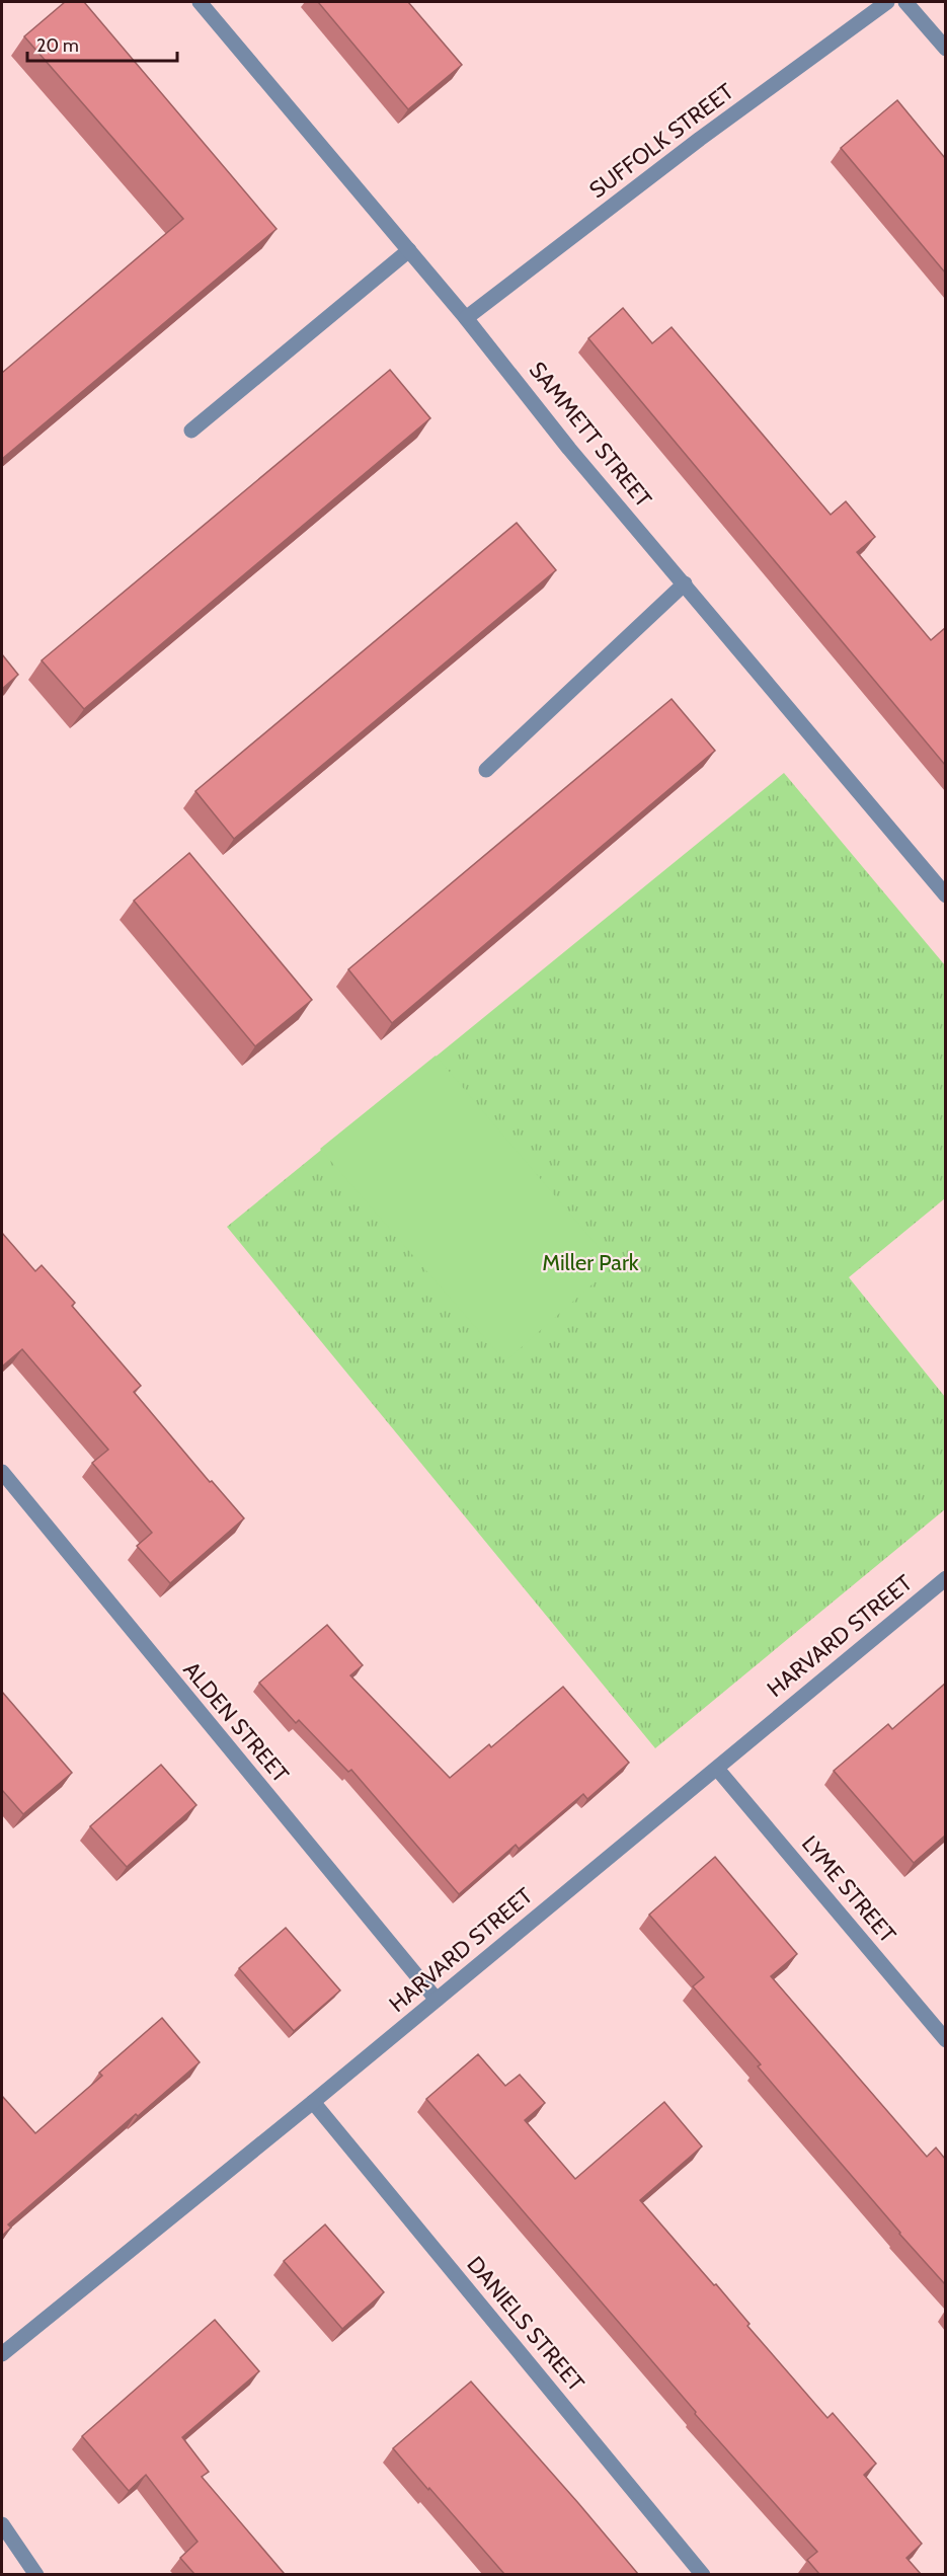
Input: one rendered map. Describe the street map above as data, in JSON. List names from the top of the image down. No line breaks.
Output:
{"streets":{"street":["SUFFOLK STREET","SAMMETT STREET","HARVARD STREET","ALDEN STREET","LYME STREET","DANIELS STREET"]},"crossings":[["SUFFOLK STREET","SAMMETT STREET"],["HARVARD STREET","ALDEN STREET"],["HARVARD STREET","LYME STREET"],["HARVARD STREET","DANIELS STREET"]],"parks":["Miller Park"],"scale_bar":"20 m"}
